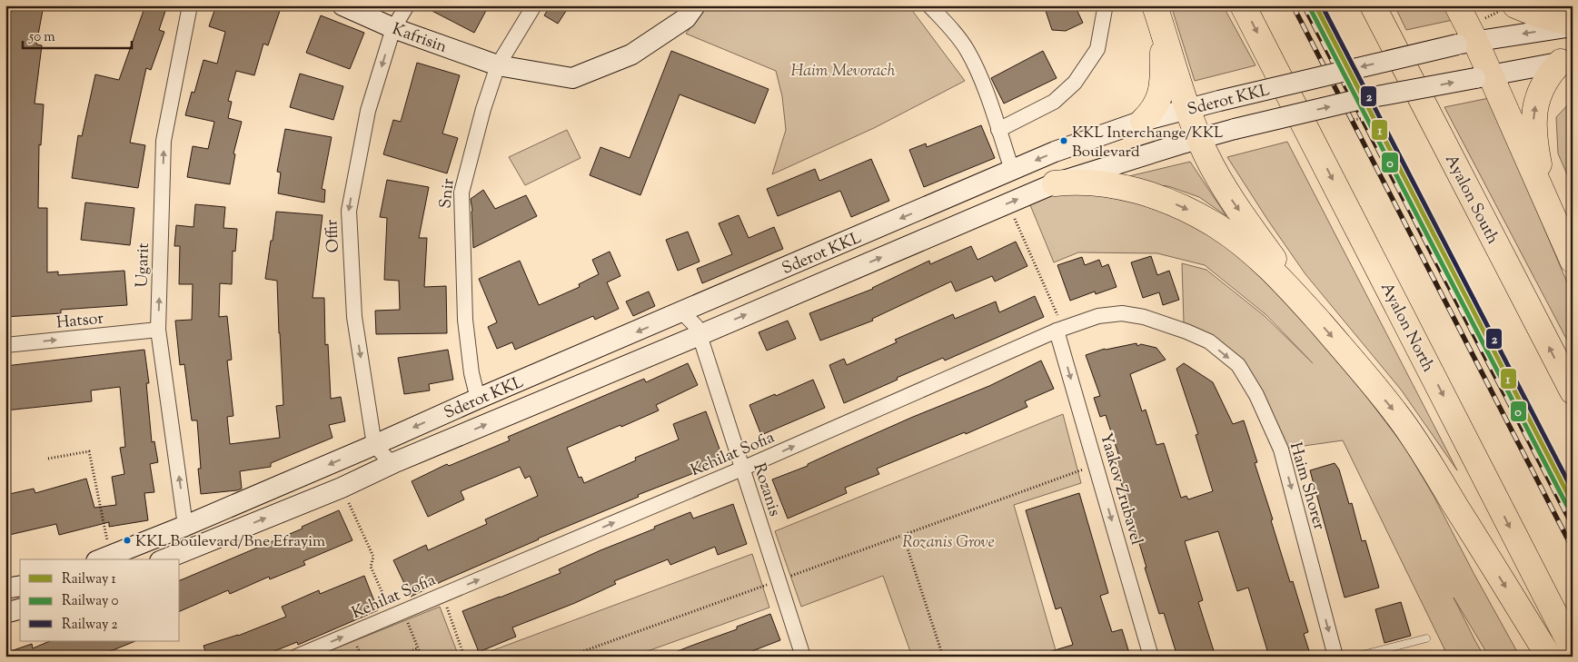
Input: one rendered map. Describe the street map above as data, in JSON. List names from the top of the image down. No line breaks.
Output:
{"streets":{"highway":["Ayalon South","Ayalon North"],"main road":["Kafrisin","Sderot KKL"],"street":["Snir","Offir","Ugarit","Hatsor","Kehilat Sofia","Haim Shorer","Yaakov Zrubavel","Rozanis"]},"crossings":[["Kafrisin","Snir"],["Kafrisin","Offir"],["Sderot KKL","Snir"],["Sderot KKL","Offir"],["Sderot KKL","Ugarit"],["Sderot KKL","Rozanis"],["Ugarit","Hatsor"],["Kehilat Sofia","Haim Shorer"],["Kehilat Sofia","Yaakov Zrubavel"],["Kehilat Sofia","Rozanis"]],"one_way":["Offir","Ugarit","Hatsor","Kehilat Sofia","Haim Shorer","Yaakov Zrubavel"],"parks":["Haim Mevorach","Rozanis Grove"],"places":["KKL Interchange/KKL Boulevard","KKL Boulevard/Bne Efrayim"],"lines":["rail line 1","rail line 2","rail line 0"],"legend":["Railway 1","Railway 0","Railway 2"],"scale_bar":"50 m"}
